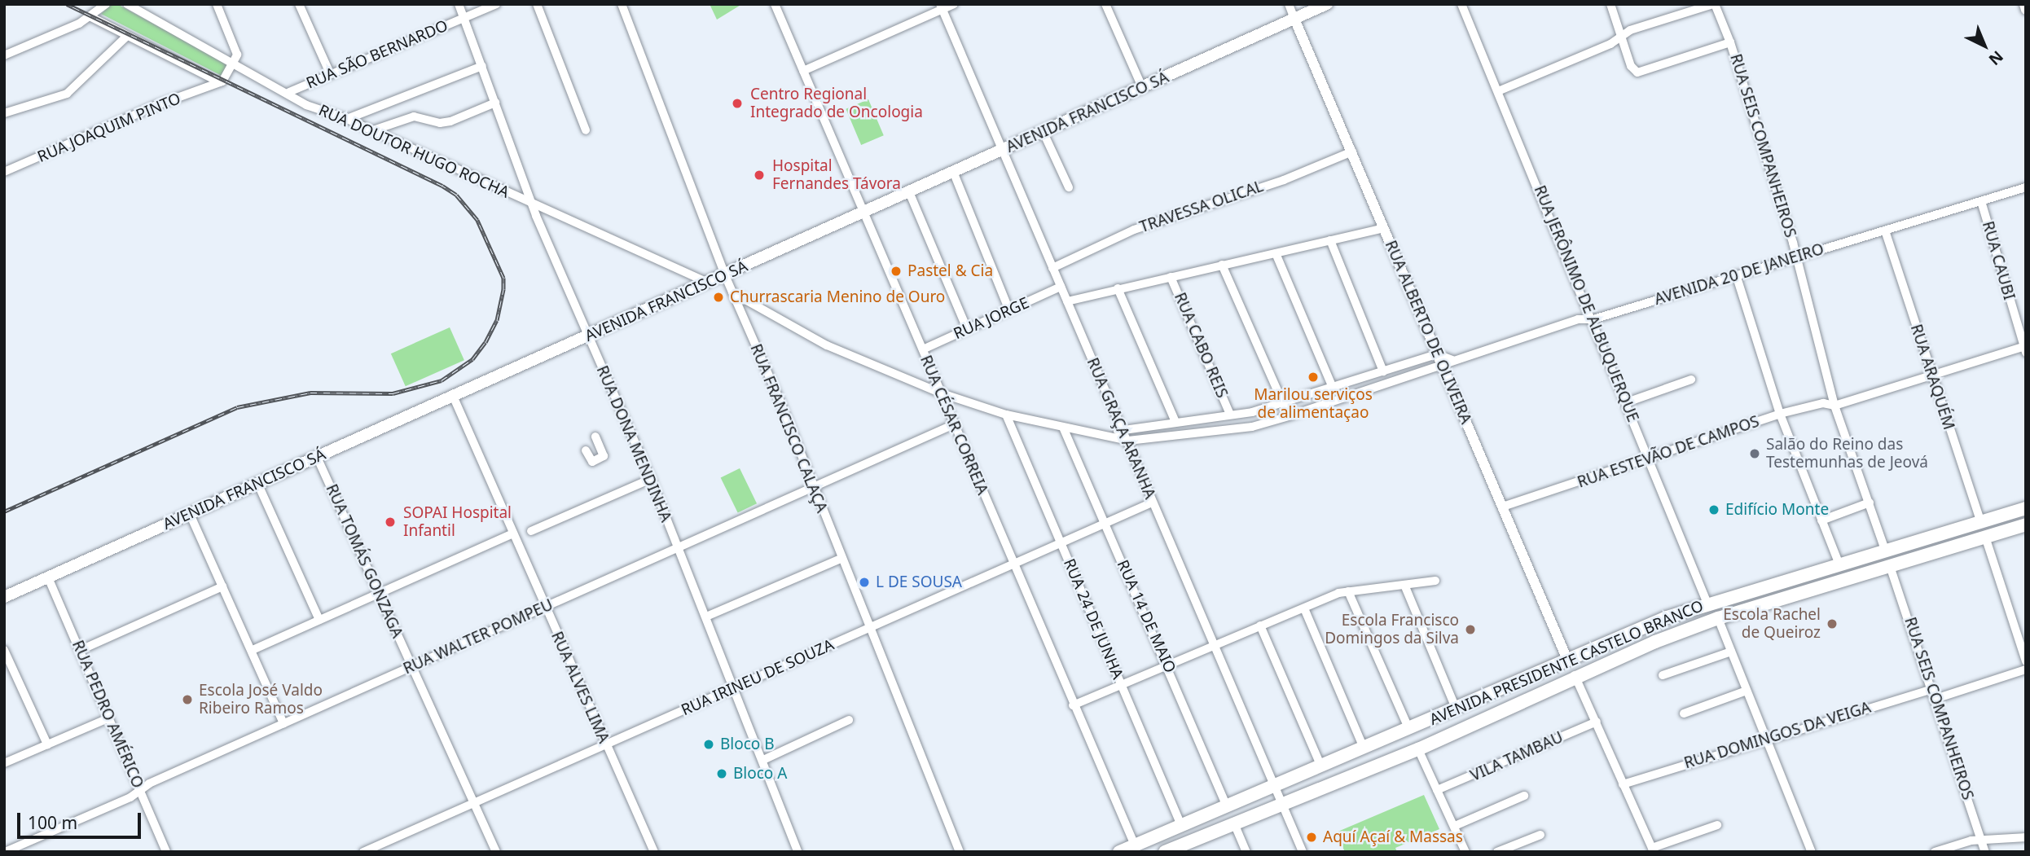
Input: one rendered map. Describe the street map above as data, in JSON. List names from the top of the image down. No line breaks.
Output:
{"streets":{"main road":["AVENIDA FRANCISCO SÁ","AVENIDA PRESIDENTE CASTELO BRANCO"],"street":["RUA SÃO BERNARDO","RUA JOAQUIM PINTO","RUA SEIS COMPANHEIROS","RUA DOUTOR HUGO ROCHA","TRAVESSA OLICAL","RUA CAUBI","AVENIDA 20 DE JANEIRO","RUA JERÔNIMO DE ALBUQUERQUE","RUA JORGE","RUA ALBERTO DE OLIVEIRA","RUA CABO REIS","RUA ARAQUÉM","RUA CÉSAR CORREIA","RUA FRANCISCO CALAÇA","RUA GRAÇA ARANHA","RUA DONA MENDINHA","RUA ESTEVÃO DE CAMPOS","RUA TOMÁS GONZAGA","RUA 14 DE MAIO","RUA 24 DE JUNHA","RUA WALTER POMPEU","RUA IRINEU DE SOUZA","RUA ALVES LIMA","RUA PEDRO AMÉRICO","RUA DOMINGOS DA VEIGA","VILA TAMBAU"]},"crossings":[["RUA SÃO BERNARDO","RUA DOUTOR HUGO ROCHA"],["RUA SÃO BERNARDO","RUA DONA MENDINHA"],["AVENIDA FRANCISCO SÁ","RUA DOUTOR HUGO ROCHA"],["AVENIDA FRANCISCO SÁ","RUA ALBERTO DE OLIVEIRA"],["AVENIDA FRANCISCO SÁ","RUA CÉSAR CORREIA"],["AVENIDA FRANCISCO SÁ","RUA FRANCISCO CALAÇA"],["AVENIDA FRANCISCO SÁ","RUA GRAÇA ARANHA"],["AVENIDA FRANCISCO SÁ","RUA DONA MENDINHA"],["AVENIDA FRANCISCO SÁ","RUA TOMÁS GONZAGA"],["AVENIDA FRANCISCO SÁ","RUA ALVES LIMA"],["AVENIDA FRANCISCO SÁ","RUA PEDRO AMÉRICO"],["RUA SEIS COMPANHEIROS","AVENIDA 20 DE JANEIRO"],["RUA SEIS COMPANHEIROS","RUA ESTEVÃO DE CAMPOS"],["RUA SEIS COMPANHEIROS","AVENIDA PRESIDENTE CASTELO BRANCO"],["RUA SEIS COMPANHEIROS","RUA DOMINGOS DA VEIGA"],["RUA DOUTOR HUGO ROCHA","RUA DONA MENDINHA"],["TRAVESSA OLICAL","RUA ALBERTO DE OLIVEIRA"],["TRAVESSA OLICAL","RUA GRAÇA ARANHA"],["RUA CAUBI","AVENIDA 20 DE JANEIRO"],["RUA CAUBI","RUA ESTEVÃO DE CAMPOS"],["AVENIDA 20 DE JANEIRO","RUA JERÔNIMO DE ALBUQUERQUE"],["AVENIDA 20 DE JANEIRO","RUA ALBERTO DE OLIVEIRA"],["AVENIDA 20 DE JANEIRO","RUA ARAQUÉM"],["AVENIDA 20 DE JANEIRO","RUA CÉSAR CORREIA"],["AVENIDA 20 DE JANEIRO","RUA FRANCISCO CALAÇA"],["AVENIDA 20 DE JANEIRO","RUA GRAÇA ARANHA"],["AVENIDA 20 DE JANEIRO","RUA 14 DE MAIO"],["AVENIDA 20 DE JANEIRO","RUA 24 DE JUNHA"],["RUA JERÔNIMO DE ALBUQUERQUE","RUA ESTEVÃO DE CAMPOS"],["RUA JERÔNIMO DE ALBUQUERQUE","AVENIDA PRESIDENTE CASTELO BRANCO"],["RUA JORGE","RUA CÉSAR CORREIA"],["RUA JORGE","RUA GRAÇA ARANHA"],["RUA ALBERTO DE OLIVEIRA","RUA ESTEVÃO DE CAMPOS"],["RUA ALBERTO DE OLIVEIRA","AVENIDA PRESIDENTE CASTELO BRANCO"],["RUA ARAQUÉM","RUA ESTEVÃO DE CAMPOS"],["RUA ARAQUÉM","AVENIDA PRESIDENTE CASTELO BRANCO"],["RUA CÉSAR CORREIA","RUA WALTER POMPEU"],["RUA CÉSAR CORREIA","AVENIDA PRESIDENTE CASTELO BRANCO"],["RUA CÉSAR CORREIA","RUA IRINEU DE SOUZA"],["RUA FRANCISCO CALAÇA","RUA WALTER POMPEU"],["RUA FRANCISCO CALAÇA","RUA IRINEU DE SOUZA"],["RUA GRAÇA ARANHA","AVENIDA PRESIDENTE CASTELO BRANCO"],["RUA GRAÇA ARANHA","RUA IRINEU DE SOUZA"],["RUA DONA MENDINHA","RUA WALTER POMPEU"],["RUA DONA MENDINHA","RUA IRINEU DE SOUZA"],["RUA TOMÁS GONZAGA","RUA WALTER POMPEU"],["RUA TOMÁS GONZAGA","RUA IRINEU DE SOUZA"],["RUA 14 DE MAIO","AVENIDA PRESIDENTE CASTELO BRANCO"],["RUA 14 DE MAIO","RUA IRINEU DE SOUZA"],["RUA 24 DE JUNHA","AVENIDA PRESIDENTE CASTELO BRANCO"],["RUA 24 DE JUNHA","RUA IRINEU DE SOUZA"],["RUA WALTER POMPEU","RUA ALVES LIMA"],["RUA WALTER POMPEU","RUA PEDRO AMÉRICO"],["RUA IRINEU DE SOUZA","RUA ALVES LIMA"]],"places":["Centro Regional Integrado de Oncologia","Hospital Fernandes Távora","Pastel & Cia","Churrascaria Menino de Ouro","Marilou serviços de alimentaçao","Salão do Reino das Testemunhas de Jeová","Edifício Monte","SOPAI Hospital Infantil","L DE SOUSA","Escola Rachel de Queiroz","Escola Francisco Domingos da Silva","Escola José Valdo Ribeiro Ramos","Bloco B","Bloco A","Aquí Açaí & Massas"],"scale_bar":"100 m","north":"bottom right"}
